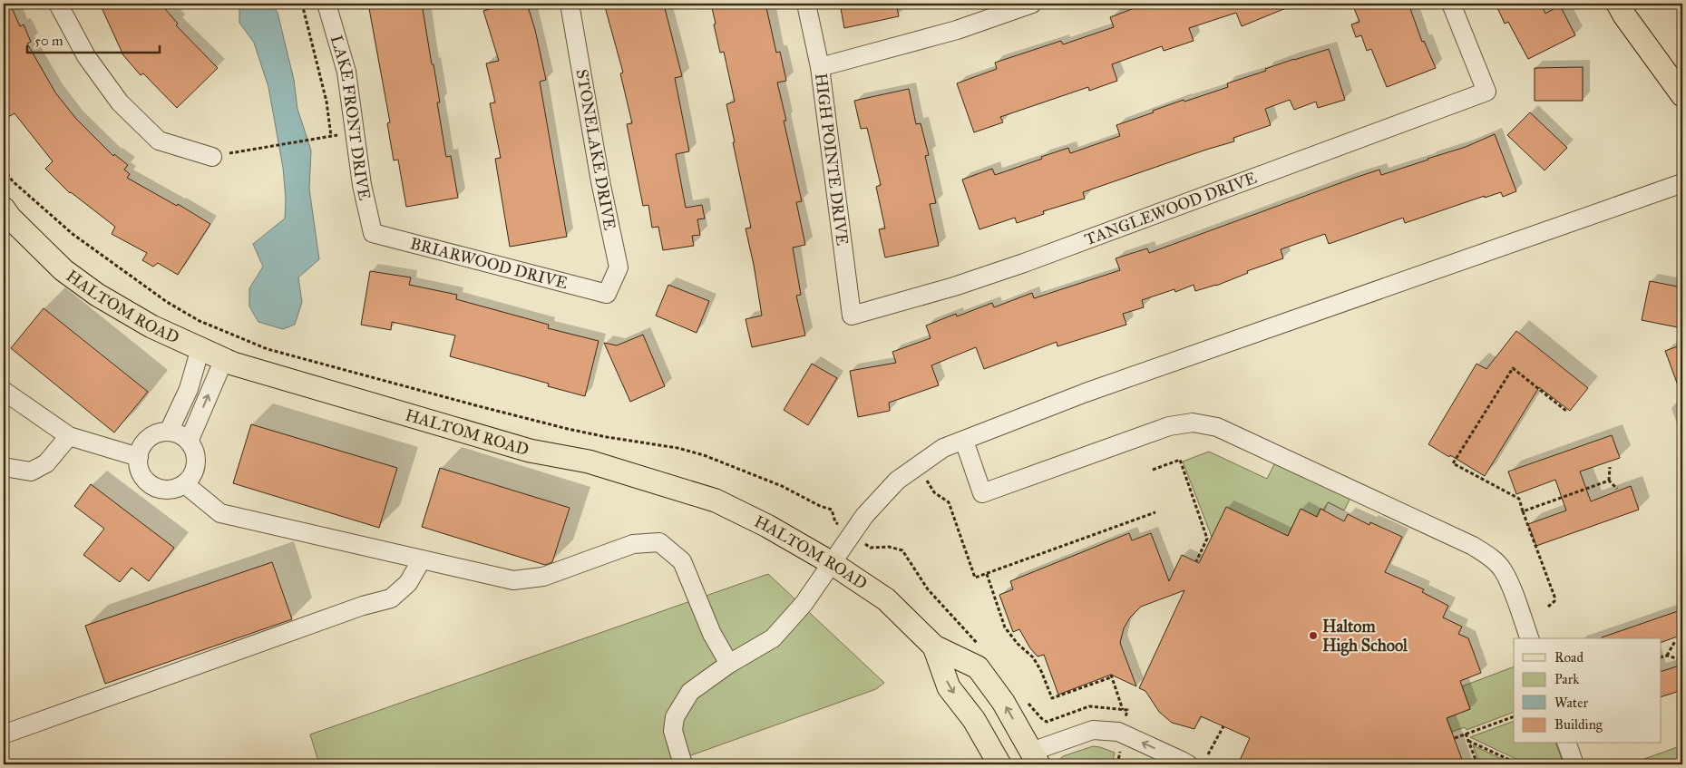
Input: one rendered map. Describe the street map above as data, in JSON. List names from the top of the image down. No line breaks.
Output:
{"streets":{"main road":["HALTOM ROAD"],"street":["LAKE FRONT DRIVE","STONELAKE DRIVE","HIGH POINTE DRIVE","TANGLEWOOD DRIVE","BRIARWOOD DRIVE"]},"crossings":[["LAKE FRONT DRIVE","BRIARWOOD DRIVE"],["STONELAKE DRIVE","BRIARWOOD DRIVE"],["HIGH POINTE DRIVE","TANGLEWOOD DRIVE"]],"places":["Haltom High School"],"legend":["Road","Park","Water","Building"],"scale_bar":"50 m"}
